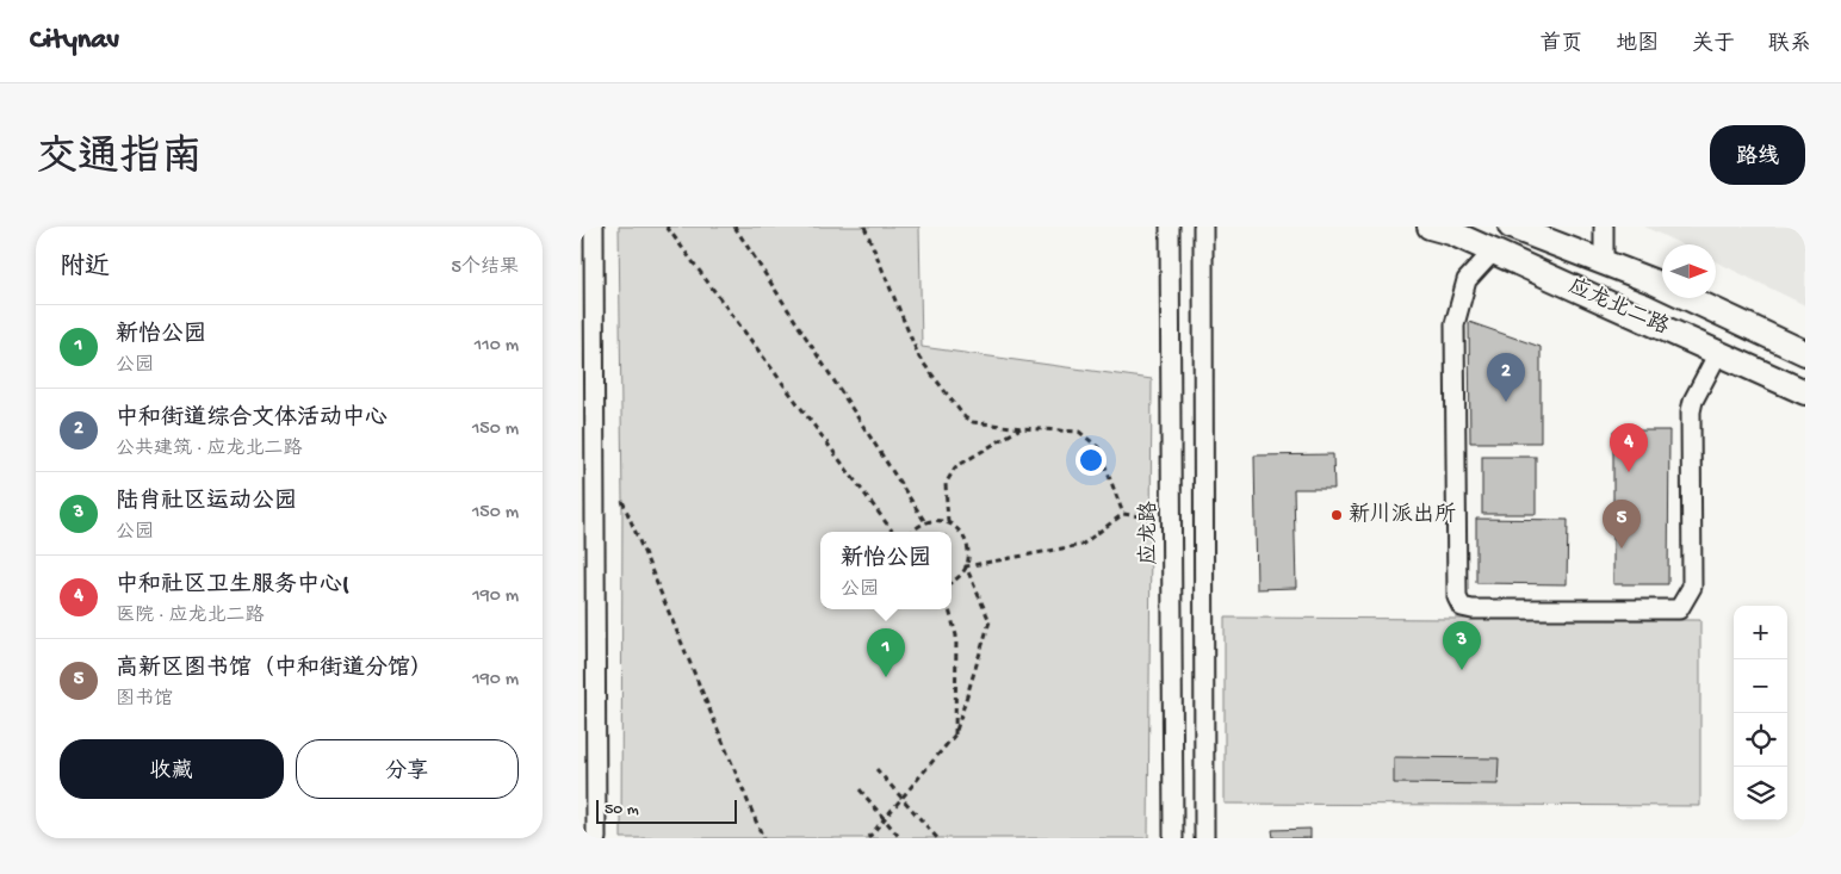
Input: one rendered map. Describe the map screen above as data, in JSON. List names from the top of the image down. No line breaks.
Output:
{"streets":{"main road":["应龙北二路"],"street":["应龙路"]},"places":["新川派出所"],"scale_bar":"50 m","north":"right","page":{"header":"Citynav","nav":["首页","地图","关于","联系"],"title":"交通指南","buttons":["路线",["收藏","分享"]],"heading":["附近","5个结果"],"list":[{"mark":"1","name":"新怡公园","note":"公园","value":"110 m"},{"mark":"2","name":"中和街道综合文体活动中心","note":"公共建筑 · 应龙北二路","value":"150 m"},{"mark":"3","name":"陆肖社区运动公园","note":"公园","value":"150 m"},{"mark":"4","name":"中和社区卫生服务中心(","note":"医院 · 应龙北二路","value":"190 m"},{"mark":"5","name":"高新区图书馆（中和街道分馆）","note":"图书馆","value":"190 m"}],"pins":["2","4","5","3","1"],"popup":["新怡公园","公园"],"map_buttons":["+","−"],"scale":"50 m"}}
